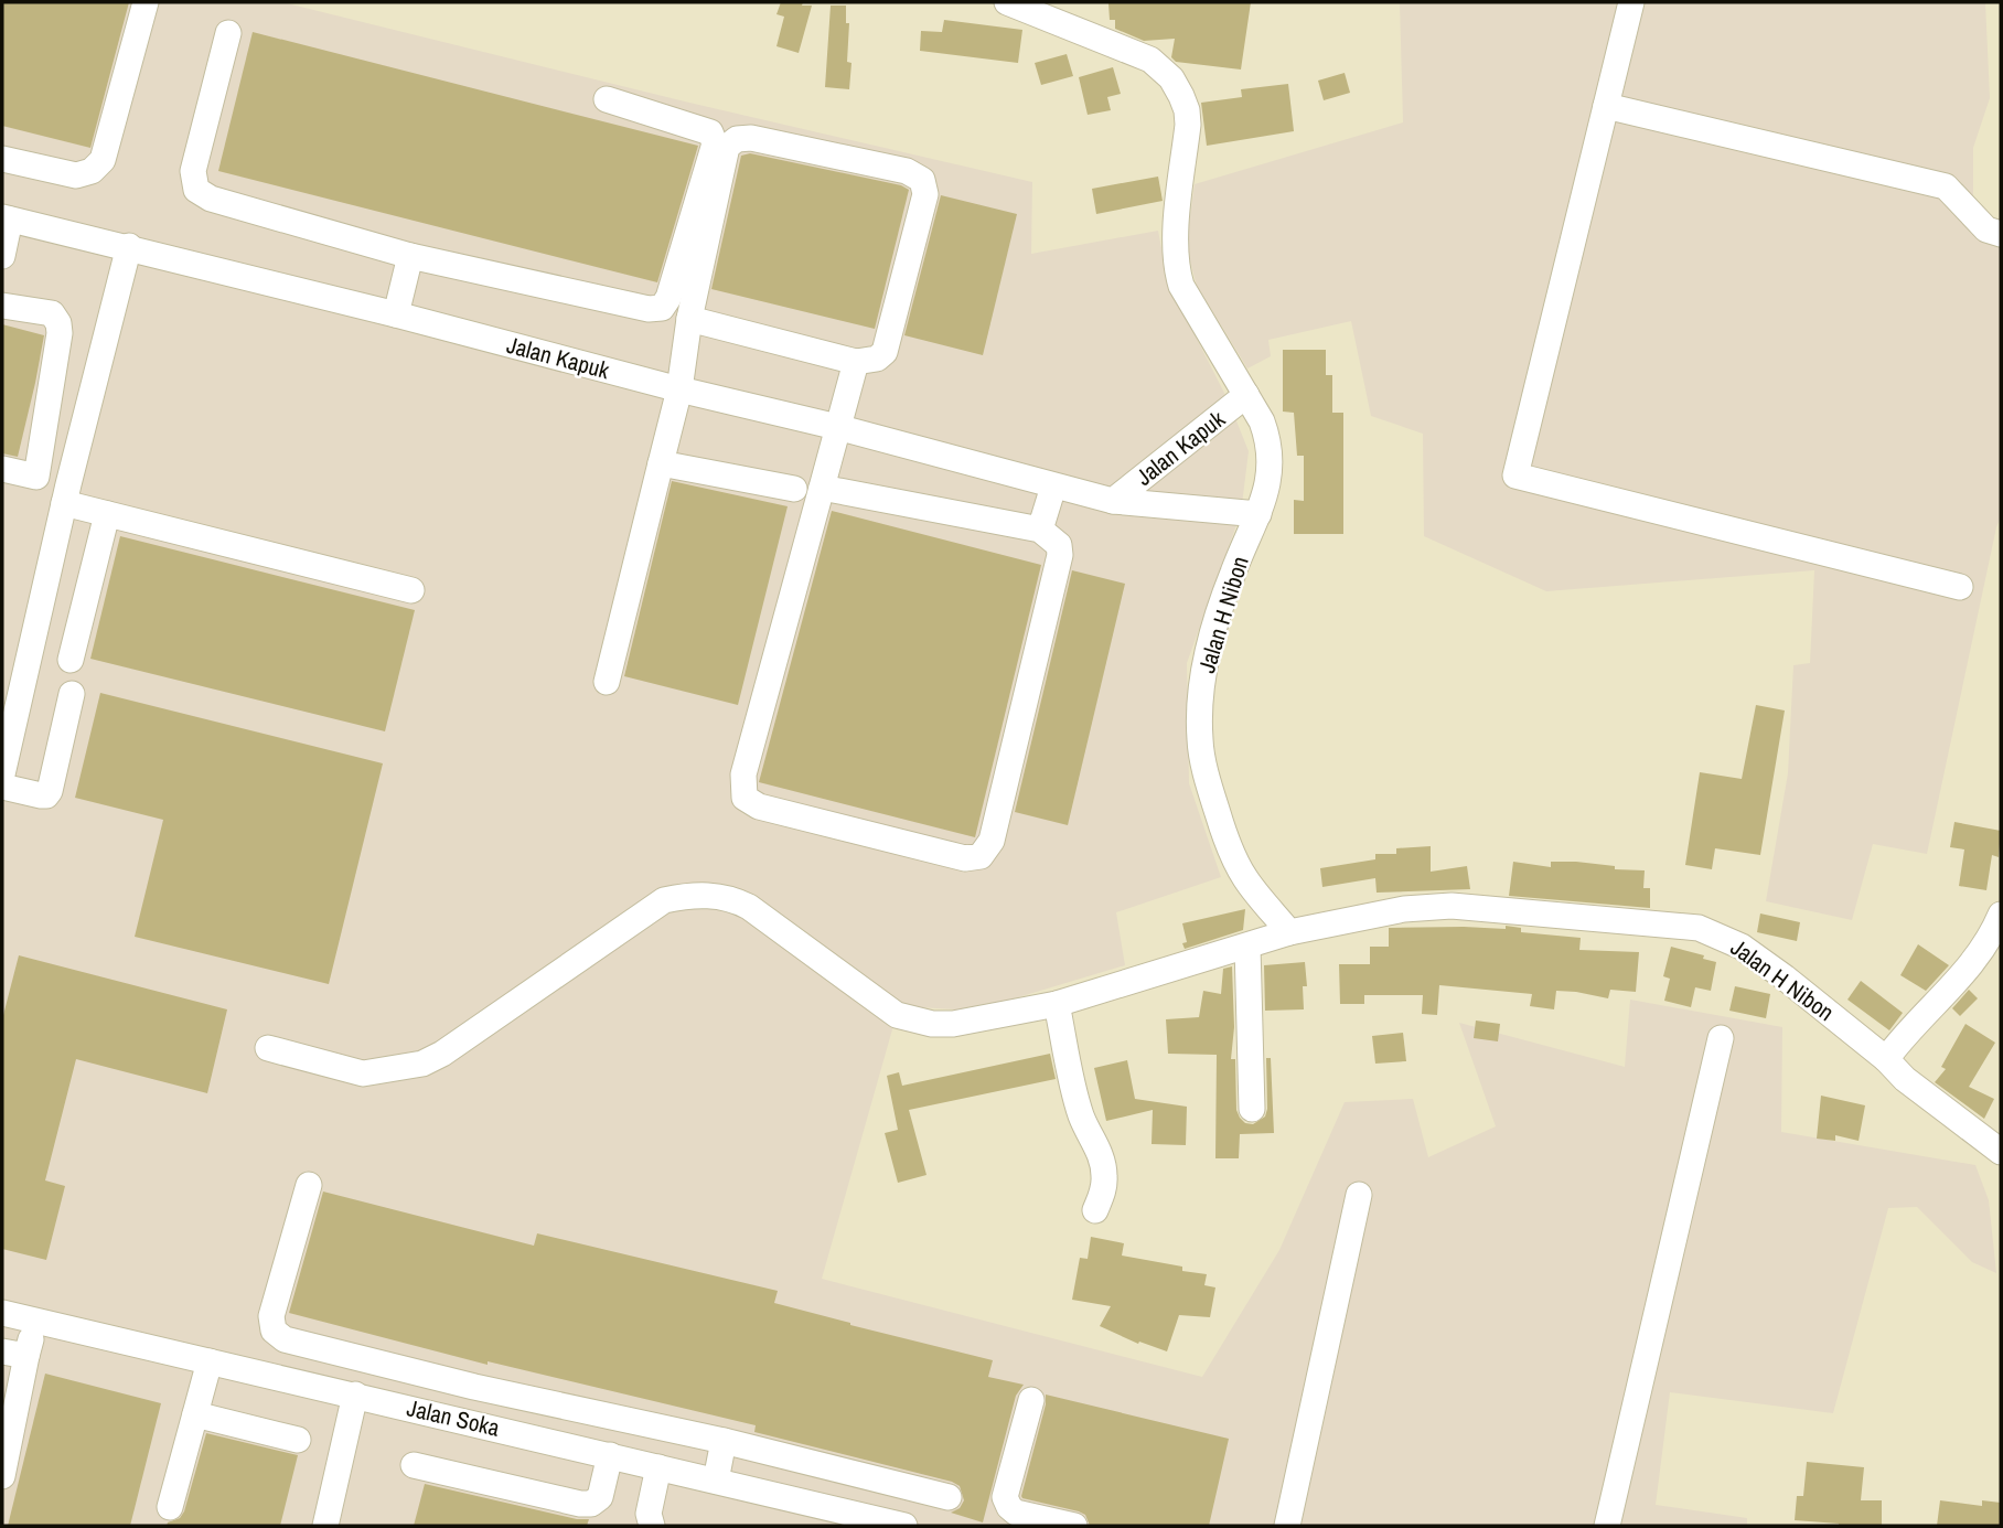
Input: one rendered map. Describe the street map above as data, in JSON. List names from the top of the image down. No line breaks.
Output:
{"streets":{"street":["Jalan Kapuk","Jalan H Nibon","Jalan Soka"]},"crossings":[["Jalan Kapuk","Jalan H Nibon"]]}
